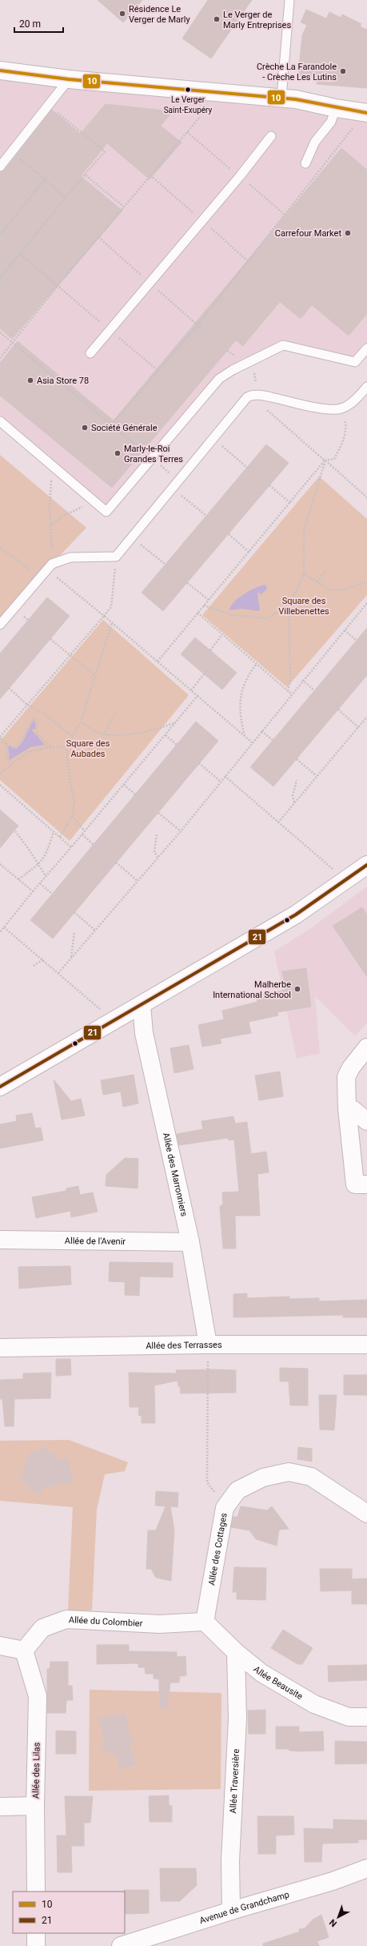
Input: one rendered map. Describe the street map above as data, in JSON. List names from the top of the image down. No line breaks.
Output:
{"streets":{"street":["Allée des Marronniers","Allée de l'Avenir","Allée des Terrasses","Allée des Cottages","Allée du Colombier","Allée Beausite","Allée des Lilas","Allée Traversière","Avenue de Grandchamp"]},"crossings":[["Allée des Marronniers","Allée de l'Avenir"],["Allée des Marronniers","Allée des Terrasses"],["Allée des Cottages","Allée du Colombier"],["Allée des Cottages","Allée Beausite"],["Allée du Colombier","Allée Beausite"],["Allée du Colombier","Allée des Lilas"],["Allée Beausite","Allée Traversière"],["Allée Traversière","Avenue de Grandchamp"]],"parks":["Square des Villebenettes","Square des Aubades"],"places":["Résidence Le Verger de Marly","Le Verger de Marly Entreprises","Crèche La Farandole - Crèche Les Lutins","Le Verger Saint-Exupéry","Carrefour Market","Asia Store 78","Société Générale","Marly-le-Roi Grandes Terres","Malherbe International School"],"lines":["transit line 10","transit line 21"],"legend":["10","21"],"scale_bar":"20 m","north":"bottom left"}
